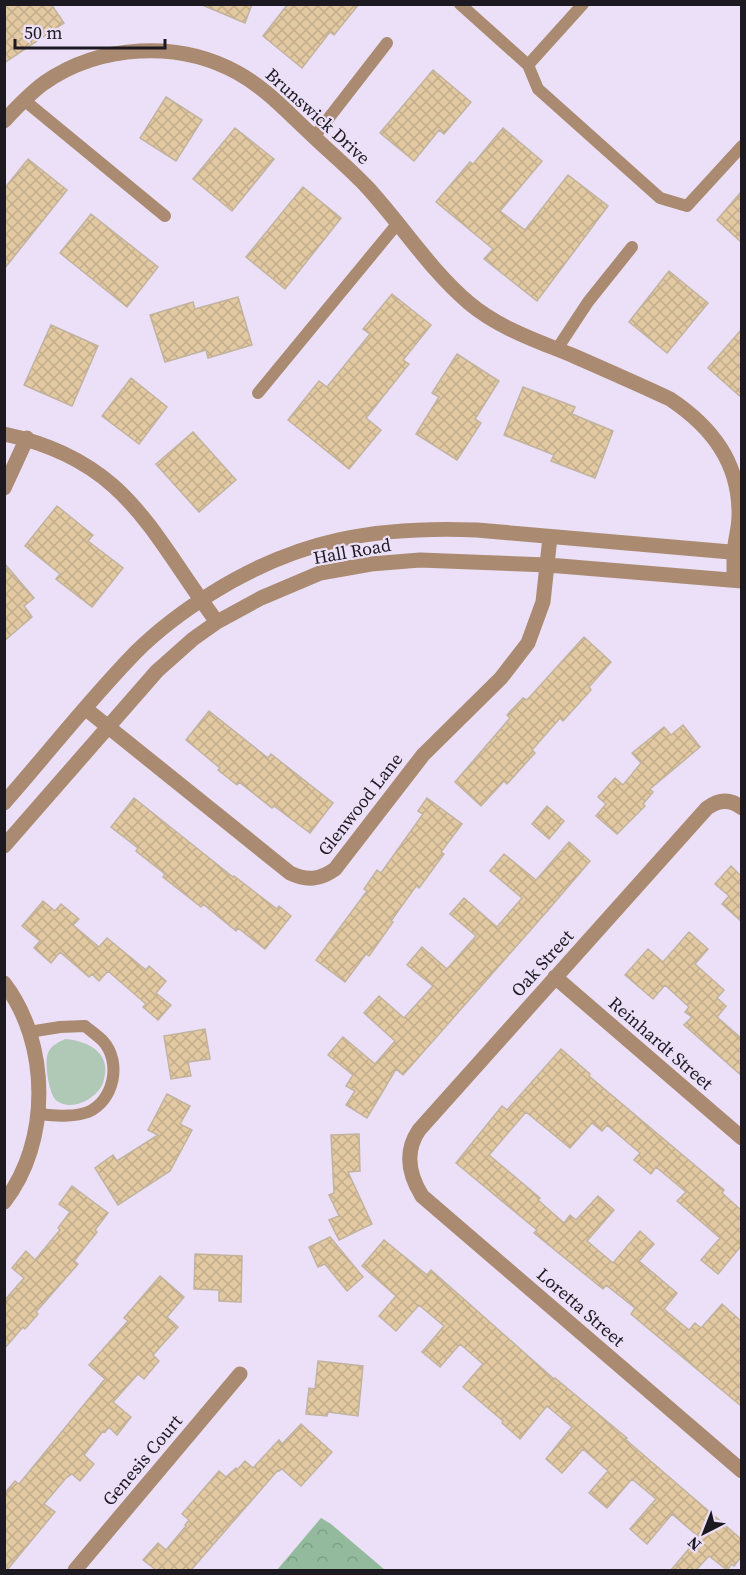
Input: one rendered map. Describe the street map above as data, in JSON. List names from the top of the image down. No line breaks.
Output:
{"streets":{"street":["Brunswick Drive","Hall Road","Glenwood Lane","Oak Street","Reinhardt Street","Loretta Street","Genesis Court"]},"crossings":[["Hall Road","Glenwood Lane"],["Oak Street","Reinhardt Street"],["Oak Street","Loretta Street"]],"scale_bar":"50 m","north":"bottom left"}
